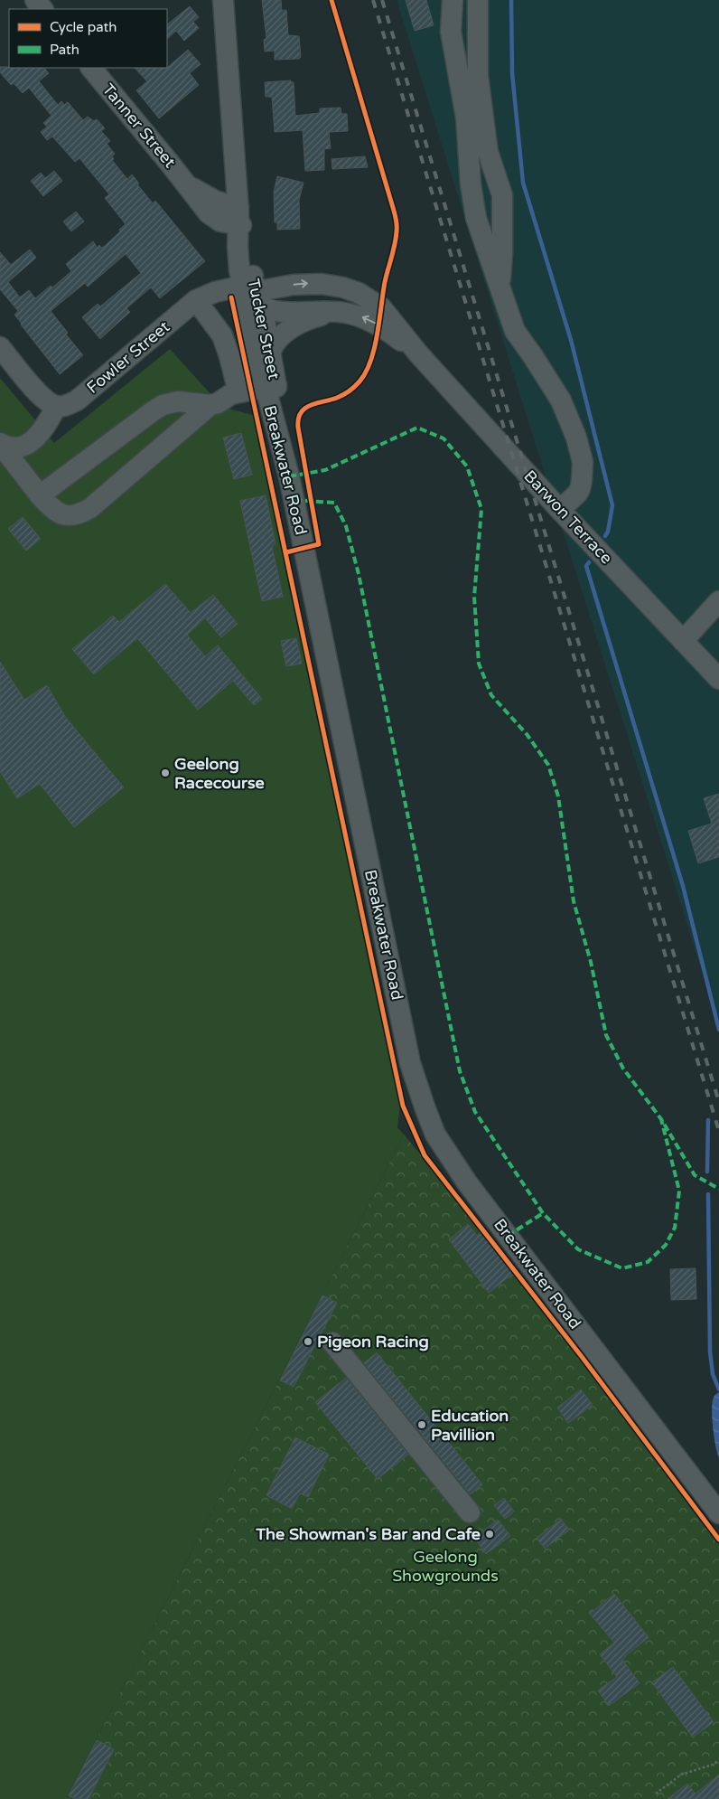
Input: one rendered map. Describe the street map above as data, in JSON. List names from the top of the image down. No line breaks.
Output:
{"streets":{"street":["Tanner Street","Tucker Street","Fowler Street","Breakwater Road","Barwon Terrace"]},"crossings":[["Tanner Street","Tucker Street"],["Tucker Street","Fowler Street"],["Tucker Street","Breakwater Road"],["Tucker Street","Barwon Terrace"],["Fowler Street","Breakwater Road"],["Fowler Street","Barwon Terrace"],["Breakwater Road","Barwon Terrace"]],"parks":["Geelong Showgrounds"],"places":["Geelong Racecourse","Pigeon Racing","Education Pavillion","The Showman's Bar and Cafe"],"legend":["Cycle path","Path"]}
